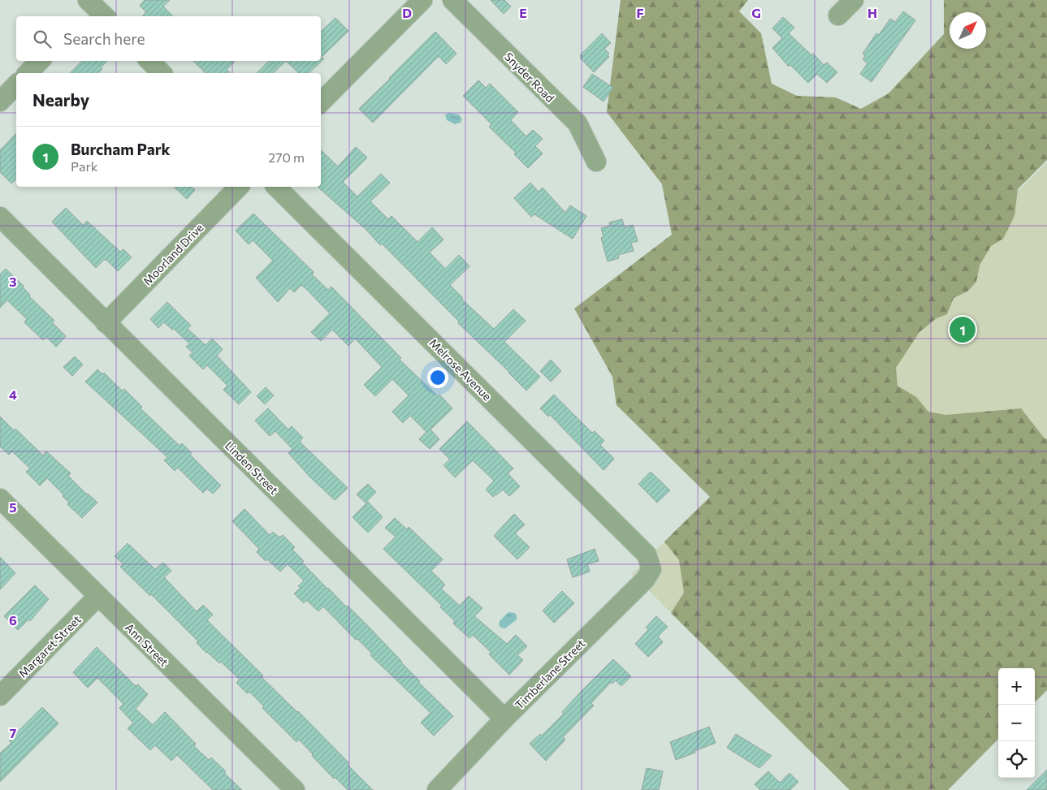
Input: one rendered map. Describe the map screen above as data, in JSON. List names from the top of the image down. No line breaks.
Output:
{"streets":{"street":["Snyder Road","Moorland Drive","Melrose Avenue","Linden Street","Ann Street","Margaret Street","Timberlane Street"]},"crossings":[["Moorland Drive","Linden Street"],["Melrose Avenue","Timberlane Street"],["Linden Street","Timberlane Street"],["Ann Street","Margaret Street"]],"north":"top right","page":{"search":"Search here","heading":"Nearby","list":[{"mark":"1","name":"Burcham Park","note":"Park","value":"270 m"}],"pins":"1","map_buttons":["+","−"]},"grid":{"columns":["D","E","F","G","H"],"rows":["3","4","5","6","7"]}}
